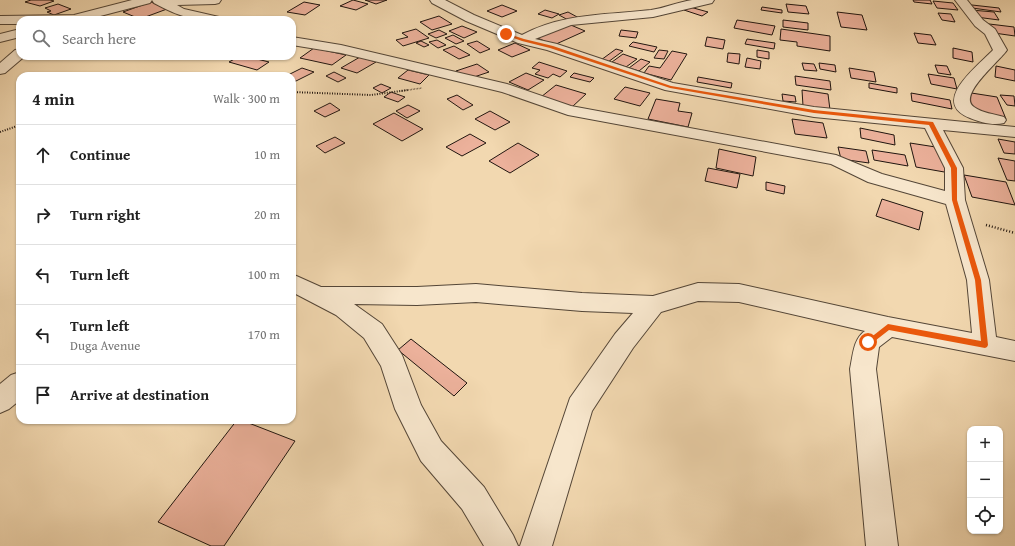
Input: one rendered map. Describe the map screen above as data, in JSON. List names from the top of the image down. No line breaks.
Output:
{"page":{"search":"Search here","heading":["4 min","Walk · 300 m"],"list":[["Continue","10 m"],["Turn right","20 m"],["Turn left","100 m"],["Turn left","Duga Avenue","170 m"],"Arrive at destination"],"map_buttons":["+","−"]}}
